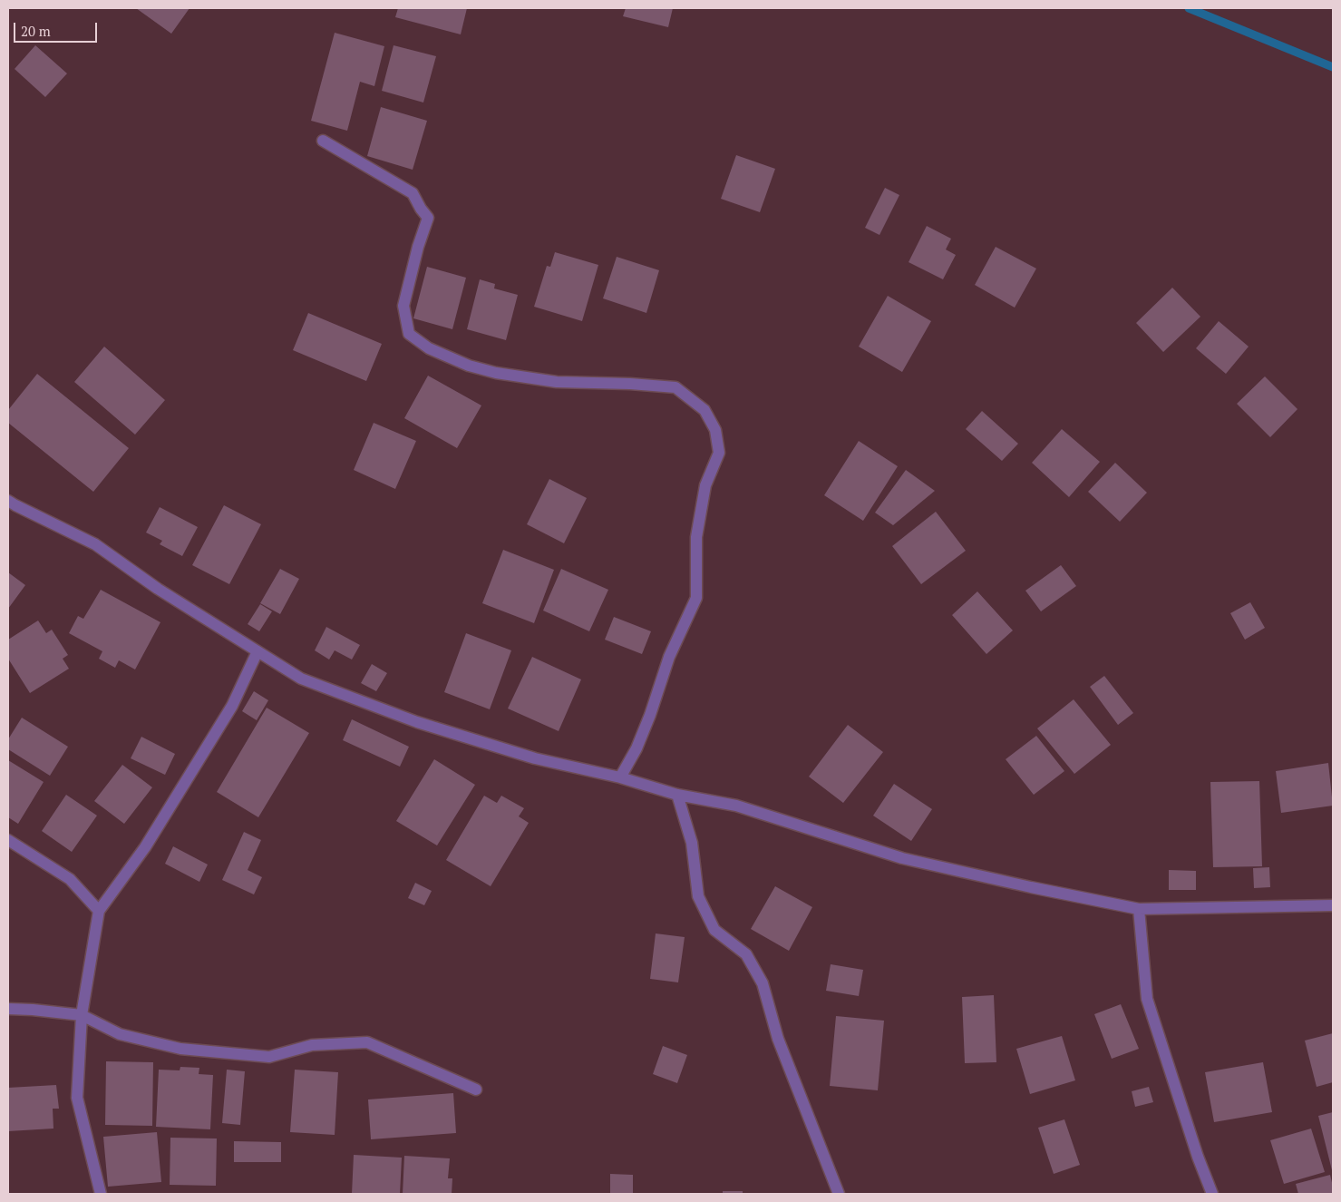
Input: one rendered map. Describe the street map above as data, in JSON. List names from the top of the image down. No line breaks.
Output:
{"scale_bar":"20 m"}
